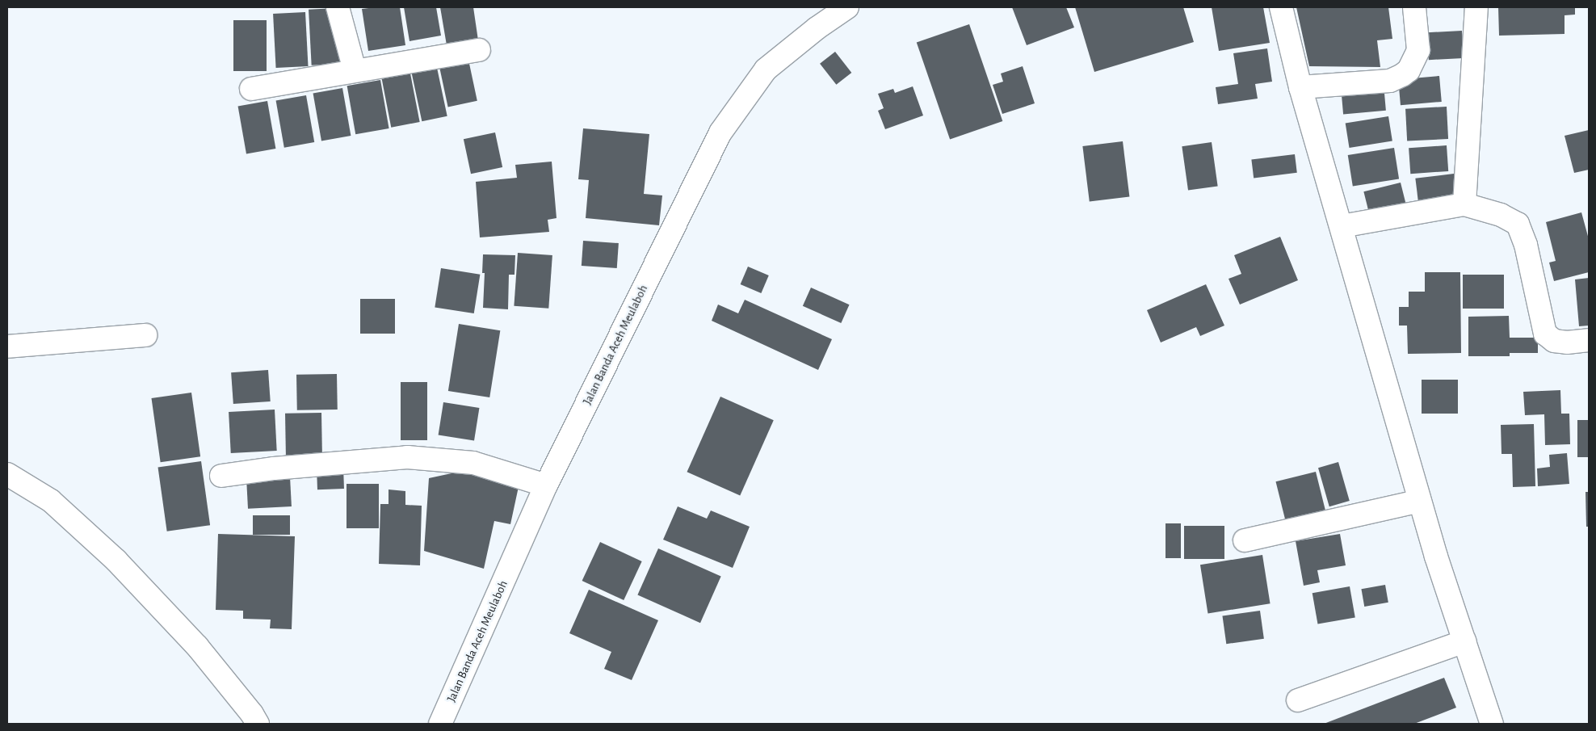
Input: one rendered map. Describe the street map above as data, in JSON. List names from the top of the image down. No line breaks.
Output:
{"streets":{"main road":["Jalan Banda Aceh Meulaboh"]}}
